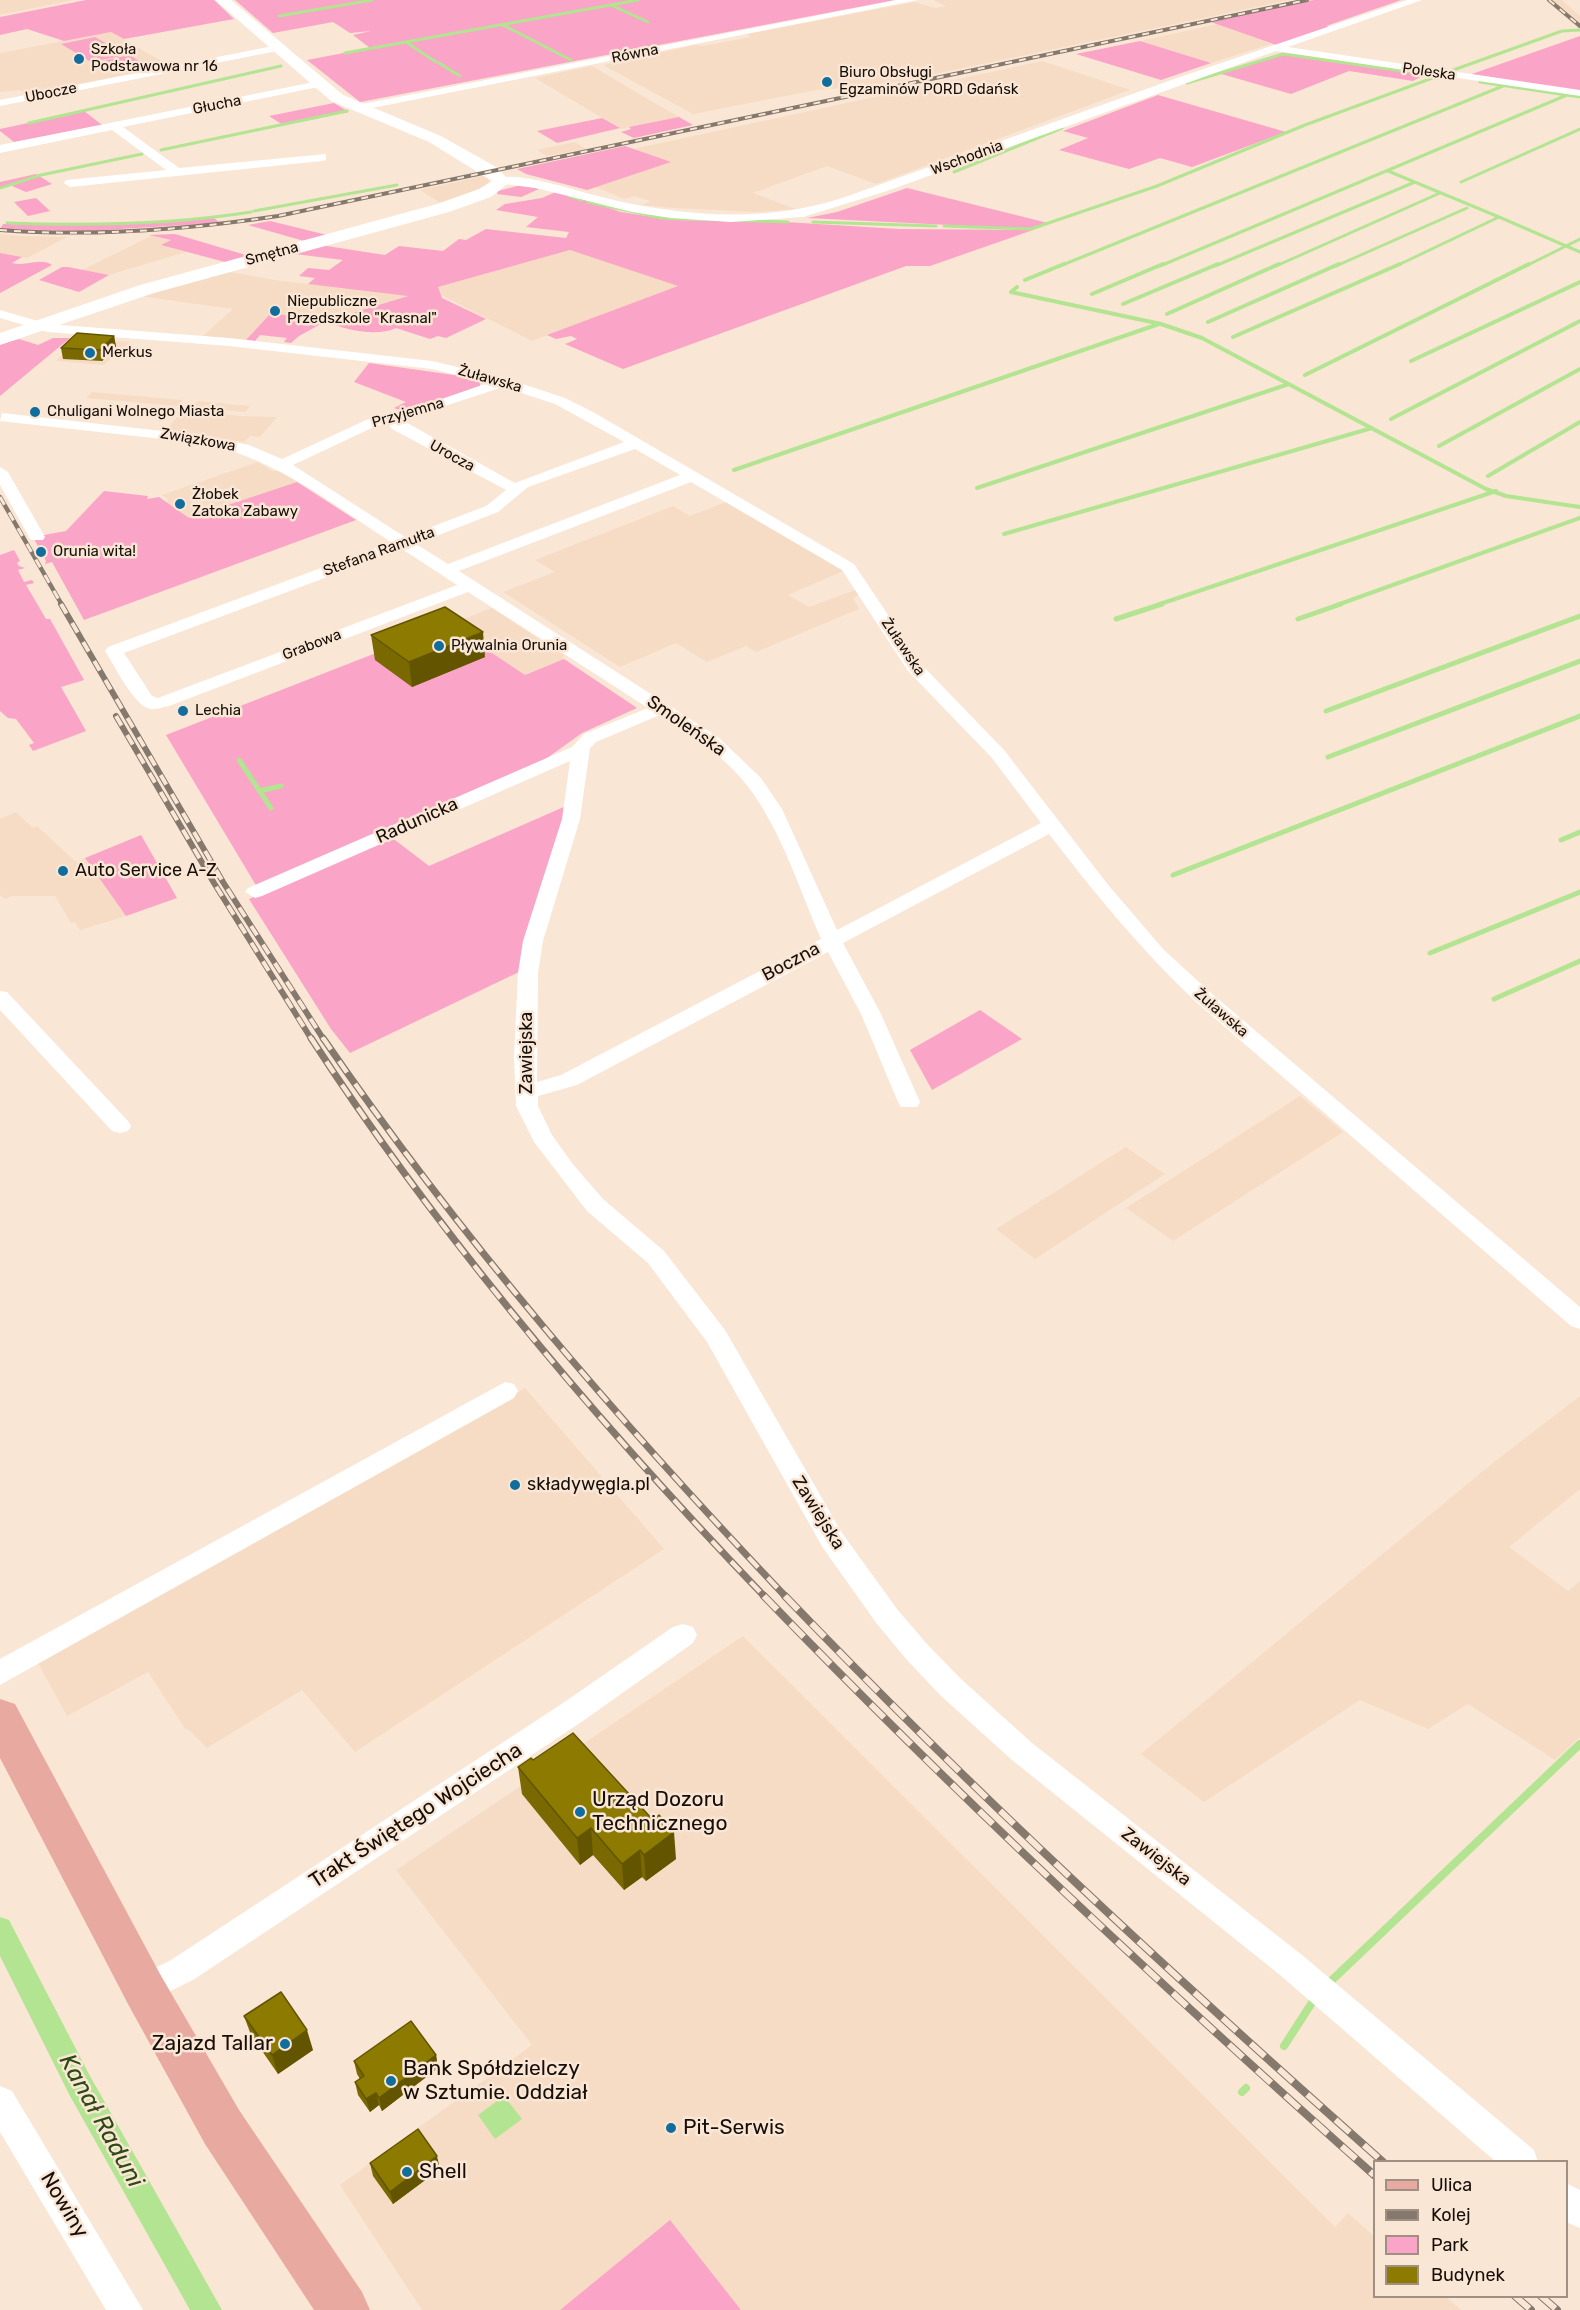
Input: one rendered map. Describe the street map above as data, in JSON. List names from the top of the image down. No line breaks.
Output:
{"streets":{"street":["Równa","Poleska","Ubocze","Głucha","Wschodnia","Smętna","Żuławska","Przyjemna","Związkowa","Urocza","Stefana Ramułta","Grabowa","Smoleńska","Radunicka","Boczna","Zawiejska","Trakt Świętego Wojciecha","Nowiny"]},"crossings":[["Poleska","Wschodnia"],["Wschodnia","Smętna"],["Smętna","Żuławska"],["Żuławska","Przyjemna"],["Żuławska","Stefana Ramułta"],["Żuławska","Boczna"],["Przyjemna","Związkowa"],["Przyjemna","Urocza"],["Związkowa","Stefana Ramułta"],["Związkowa","Smoleńska"],["Urocza","Stefana Ramułta"],["Stefana Ramułta","Grabowa"],["Stefana Ramułta","Smoleńska"],["Grabowa","Smoleńska"],["Smoleńska","Boczna"],["Radunicka","Zawiejska"],["Boczna","Zawiejska"]],"water":["Kanał Raduni"],"places":["Szkoła Podstawowa nr 16","Biuro Obsługi Egzaminów PORD Gdańsk","Niepubliczne Przedszkole \"Krasnal\"","Merkus","Chuligani Wolnego Miasta","Żłobek Zatoka Zabawy","Orunia wita!","Pływalnia Orunia","Lechia","Auto Service A-Z","składywęgla.pl","Urząd Dozoru Technicznego","Zajazd Tallar","Bank Spółdzielczy w Sztumie. Oddział","Pit-Serwis","Shell"],"legend":["Ulica","Kolej","Park","Budynek"]}
